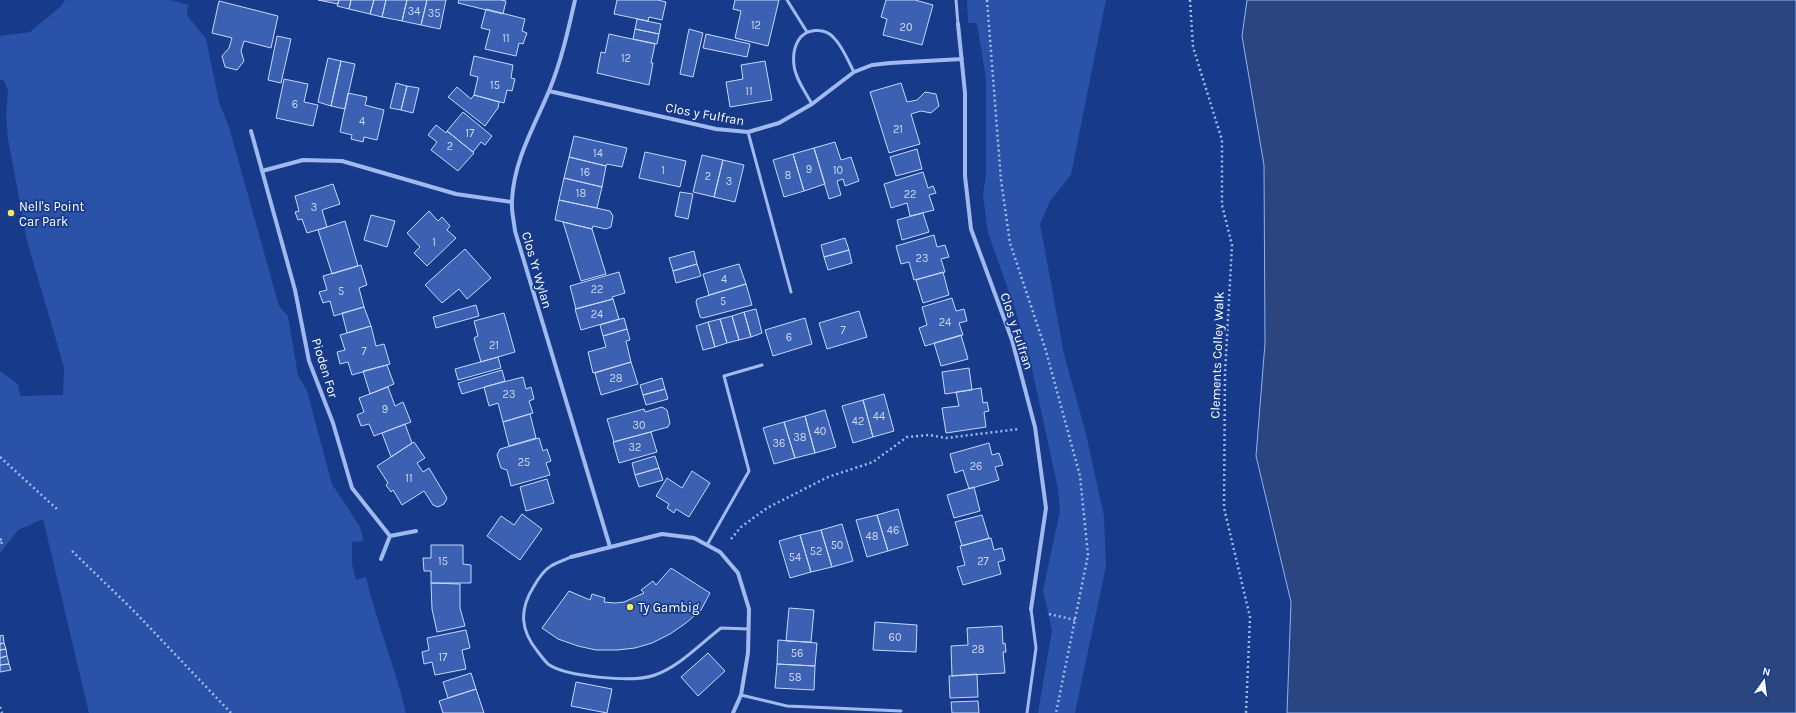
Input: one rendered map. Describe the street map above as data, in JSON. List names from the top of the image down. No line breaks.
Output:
{"streets":{"street":["Clos y Fulfran","Clos Yr Wylan","Pioden For"],"path":["Clements Colley Walk"]},"crossings":[["Clos y Fulfran","Clos Yr Wylan"]],"places":["Nell's Point Car Park","Ty Gambig"],"house_numbers":["34","35","12","20","11","12","15","11","6","4","21","17","2","14","9","1","10","16","8","2","3","18","22","3","1","23","4","22","5","5","24","24","7","6","21","7","28","23","9","44","42","30","40","38","36","32","25","26","11","46","48","50","52","54","15","27","60","28","56","17","58"],"north":"top"}
